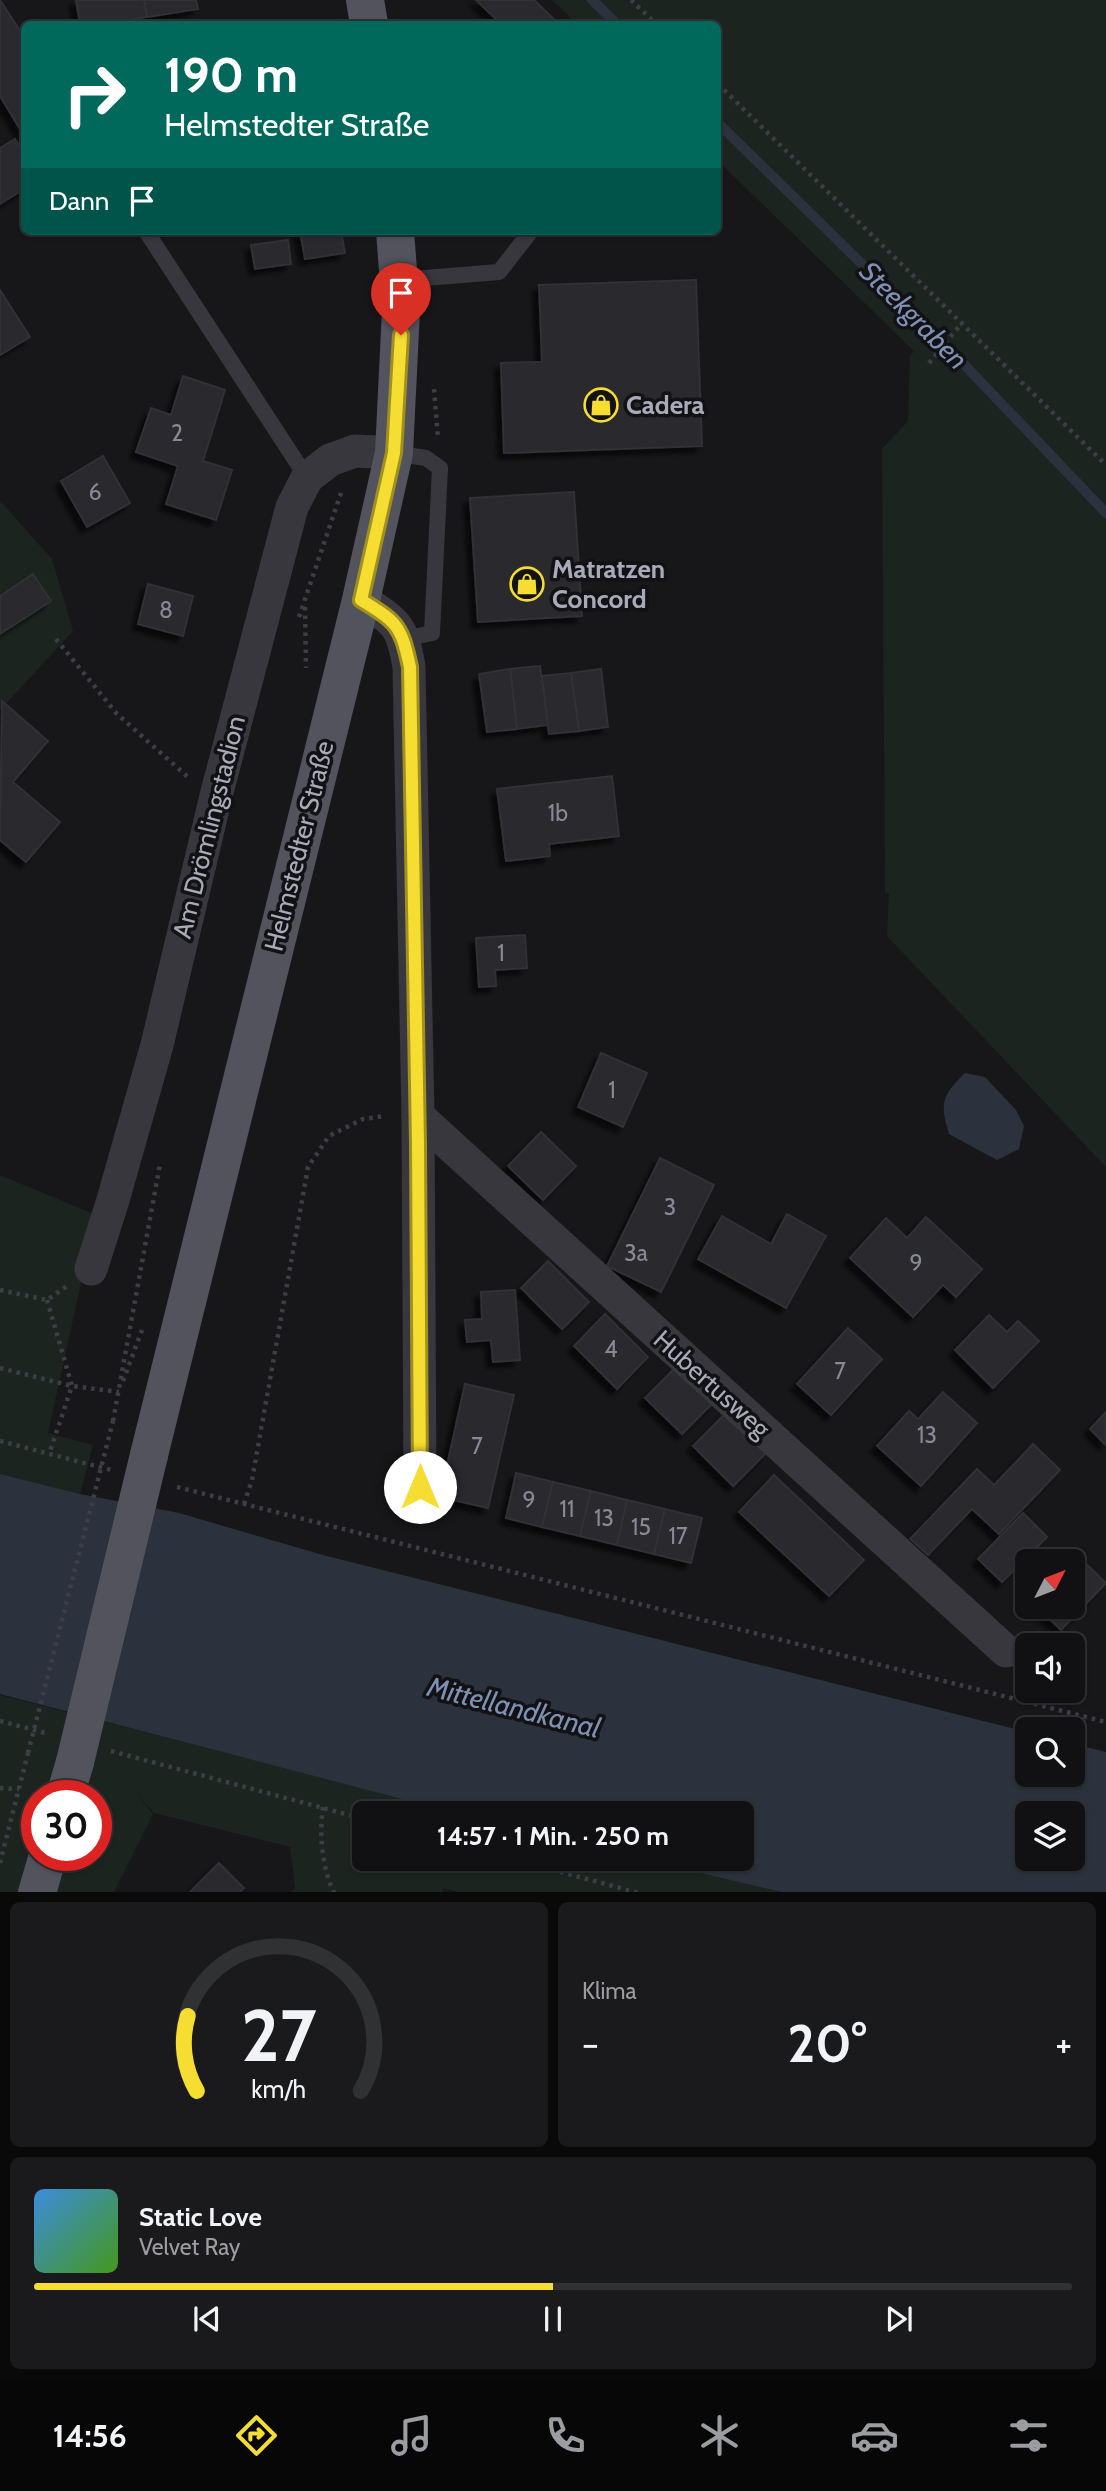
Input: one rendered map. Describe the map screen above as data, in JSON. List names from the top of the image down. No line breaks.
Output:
{"streets":{"main road":["Helmstedter Straße"],"street":["Am Drömlingstadion","Hubertusweg"]},"crossings":[["Am Drömlingstadion","Helmstedter Straße"]],"water":["Steekgraben","Mittellandkanal"],"places":{"shop":["Cadera","Matratzen Concord"]},"house_numbers":["2","6","8","1b","1","1","3","3a","9","4","7","13","7","9","11","13","15","17"],"north":"top right","page":{"turn":["190 m","Helmstedter Straße"],"then":"Dann","limit":"30","trip":"14:57 · 1 Min. · 250 m","tile":"Klima","heat":["−","20°","+"],"song":["Static Love","Velvet Ray"],"tabs":"14:56","gauge":["27","km/h"]}}
